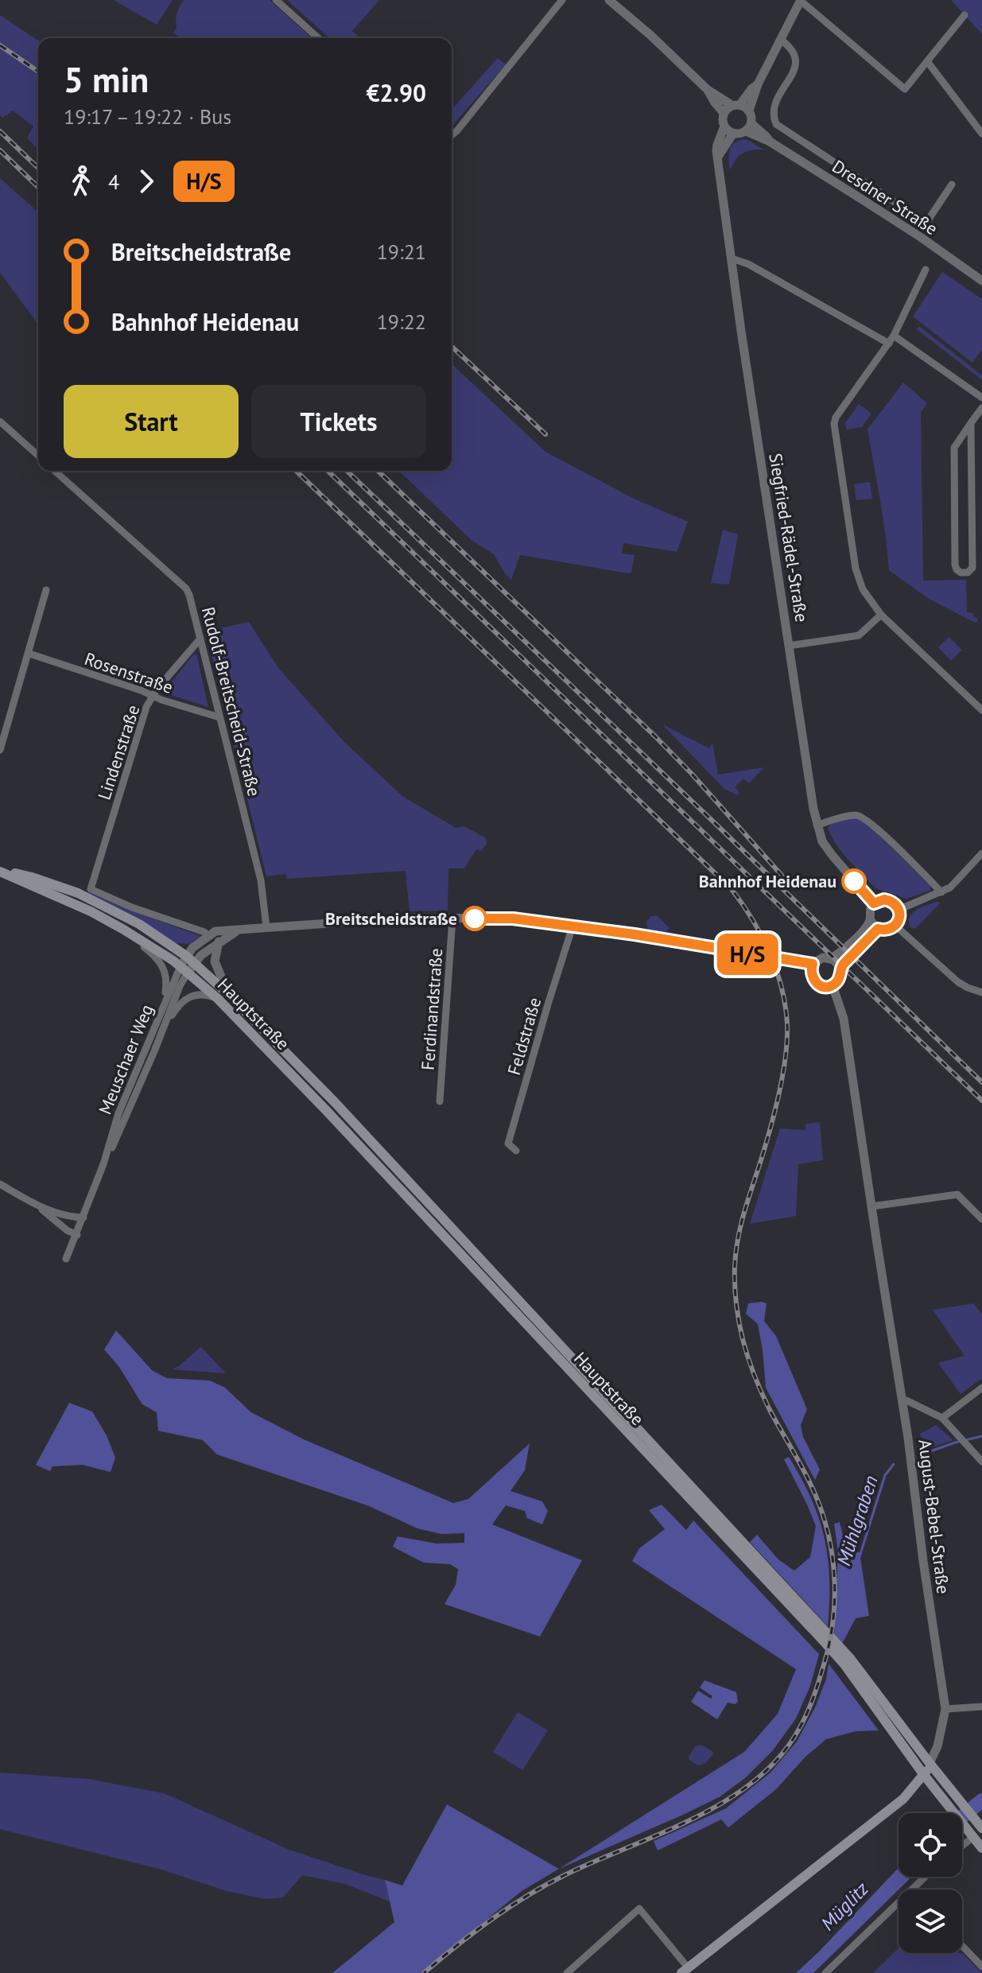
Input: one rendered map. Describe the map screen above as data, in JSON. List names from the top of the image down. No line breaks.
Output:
{"streets":{"main road":["Hauptstraße","August-Bebel-Straße"],"street":["Dresdner Straße","Siegfried-Rädel-Straße","Rosenstraße","Rudolf-Breitscheid-Straße","Lindenstraße","Ferdinandstraße","Feldstraße","Meuschaer Weg"]},"crossings":[["Dresdner Straße","Siegfried-Rädel-Straße"],["Rosenstraße","Rudolf-Breitscheid-Straße"],["Rosenstraße","Lindenstraße"],["Rudolf-Breitscheid-Straße","Lindenstraße"],["Hauptstraße","Meuschaer Weg"],["Hauptstraße","August-Bebel-Straße"]],"water":["Mühlgraben","Müglitz"],"places":["Bahnhof Heidenau","Breitscheidstraße"],"lines":["bus line H/S"],"page":{"on_map":"H/S","heading":["5 min","19:17 – 19:22 · Bus","€2.90"],"legs":["4","H/S"],"list":[{"name":"Breitscheidstraße","value":"19:21"},{"name":"Bahnhof Heidenau","value":"19:22"}],"buttons":["Start","Tickets"]}}
